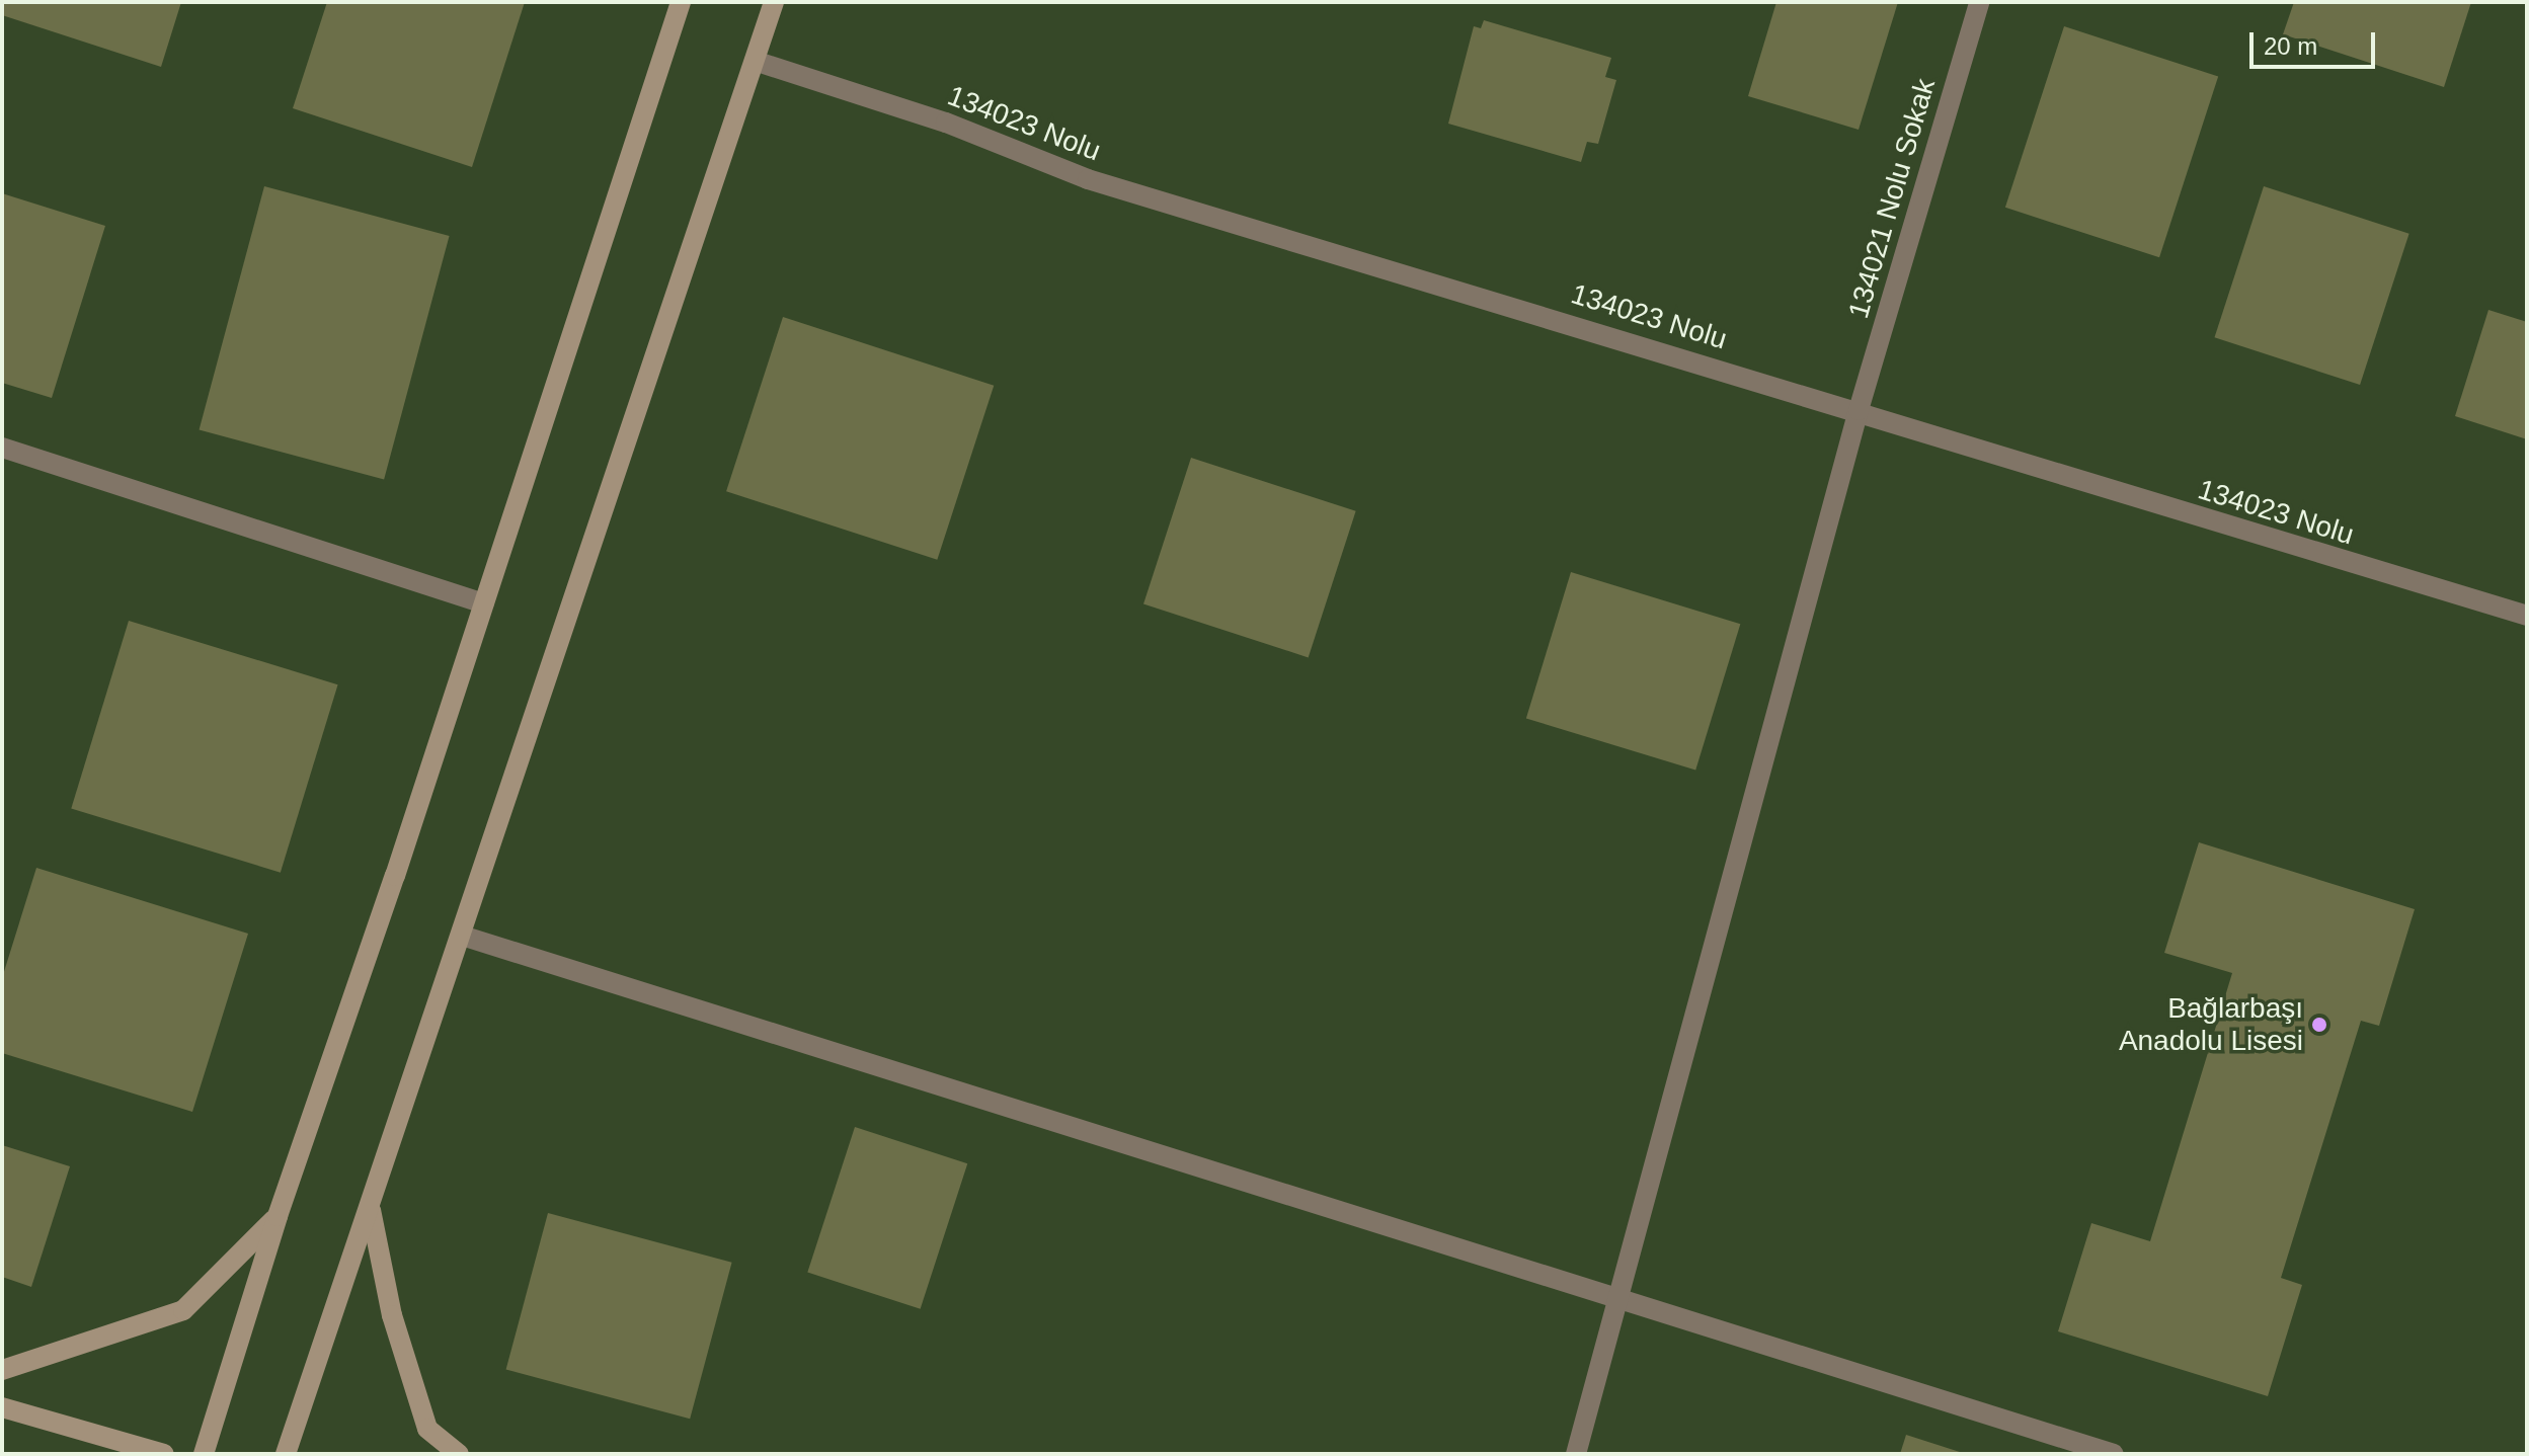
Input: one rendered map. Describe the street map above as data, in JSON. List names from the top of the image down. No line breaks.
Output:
{"streets":{"street":["134023 Nolu","134021 Nolu Sokak"]},"crossings":[["134023 Nolu","134021 Nolu Sokak"]],"places":["Bağlarbaşı Anadolu Lisesi"],"scale_bar":"20 m"}
